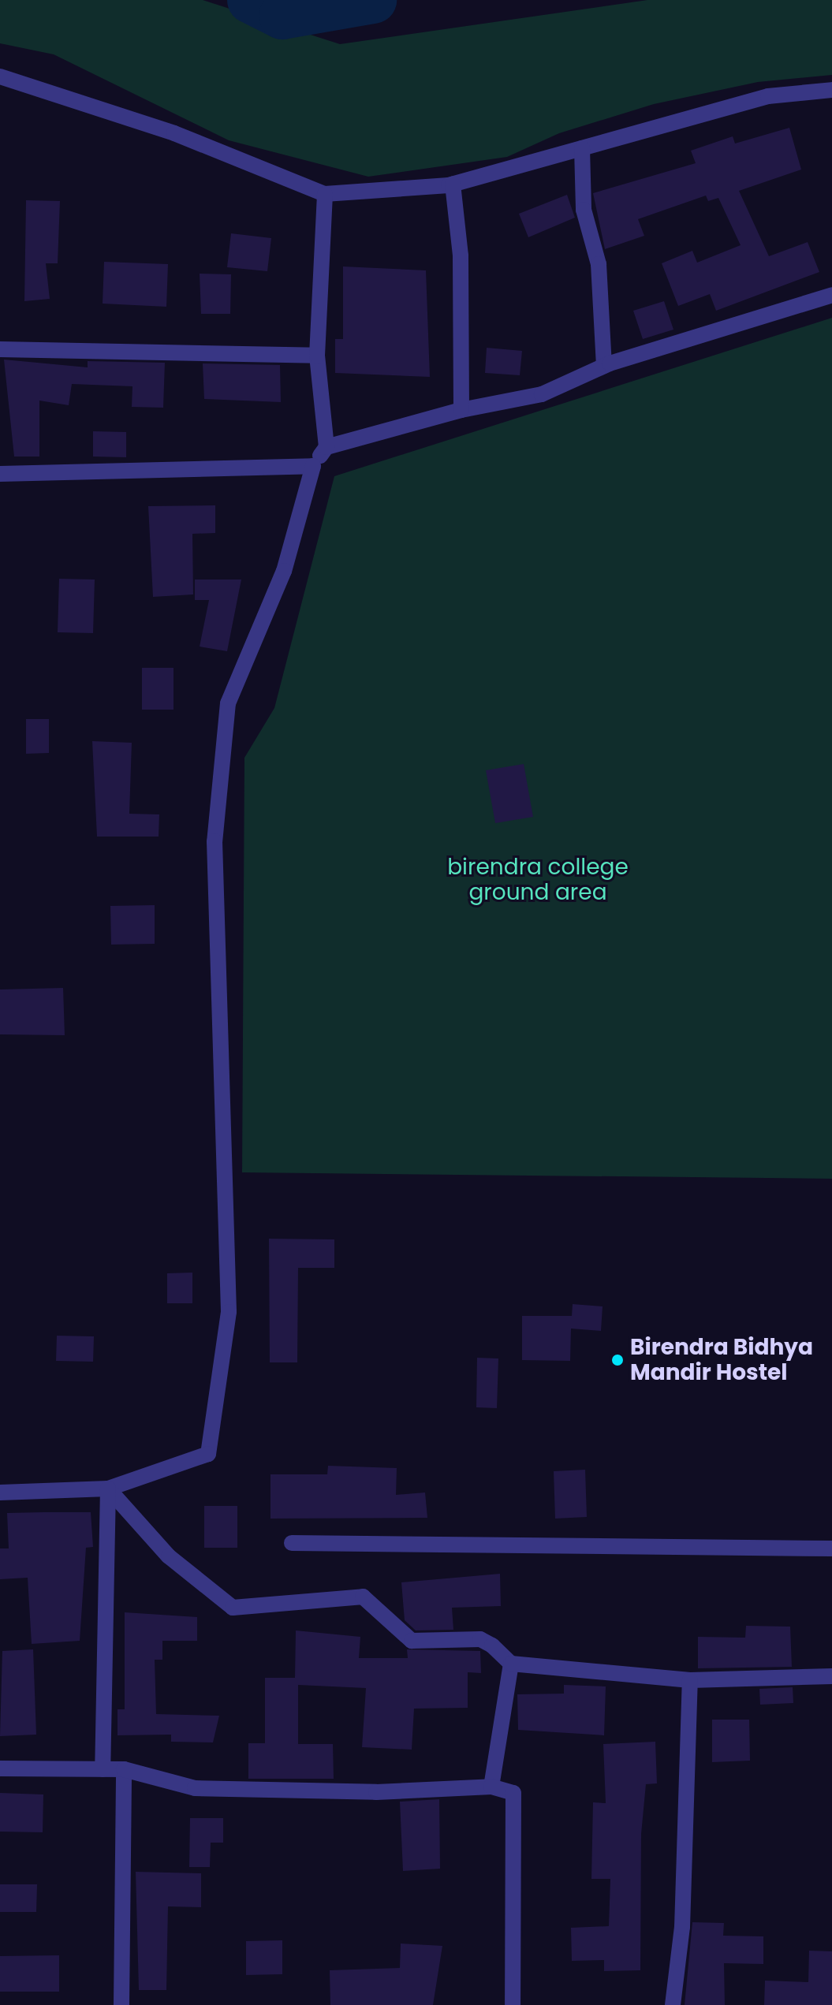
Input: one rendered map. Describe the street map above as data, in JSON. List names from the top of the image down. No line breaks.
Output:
{"parks":["birendra college ground area"],"places":["Birendra Bidhya Mandir Hostel"]}
